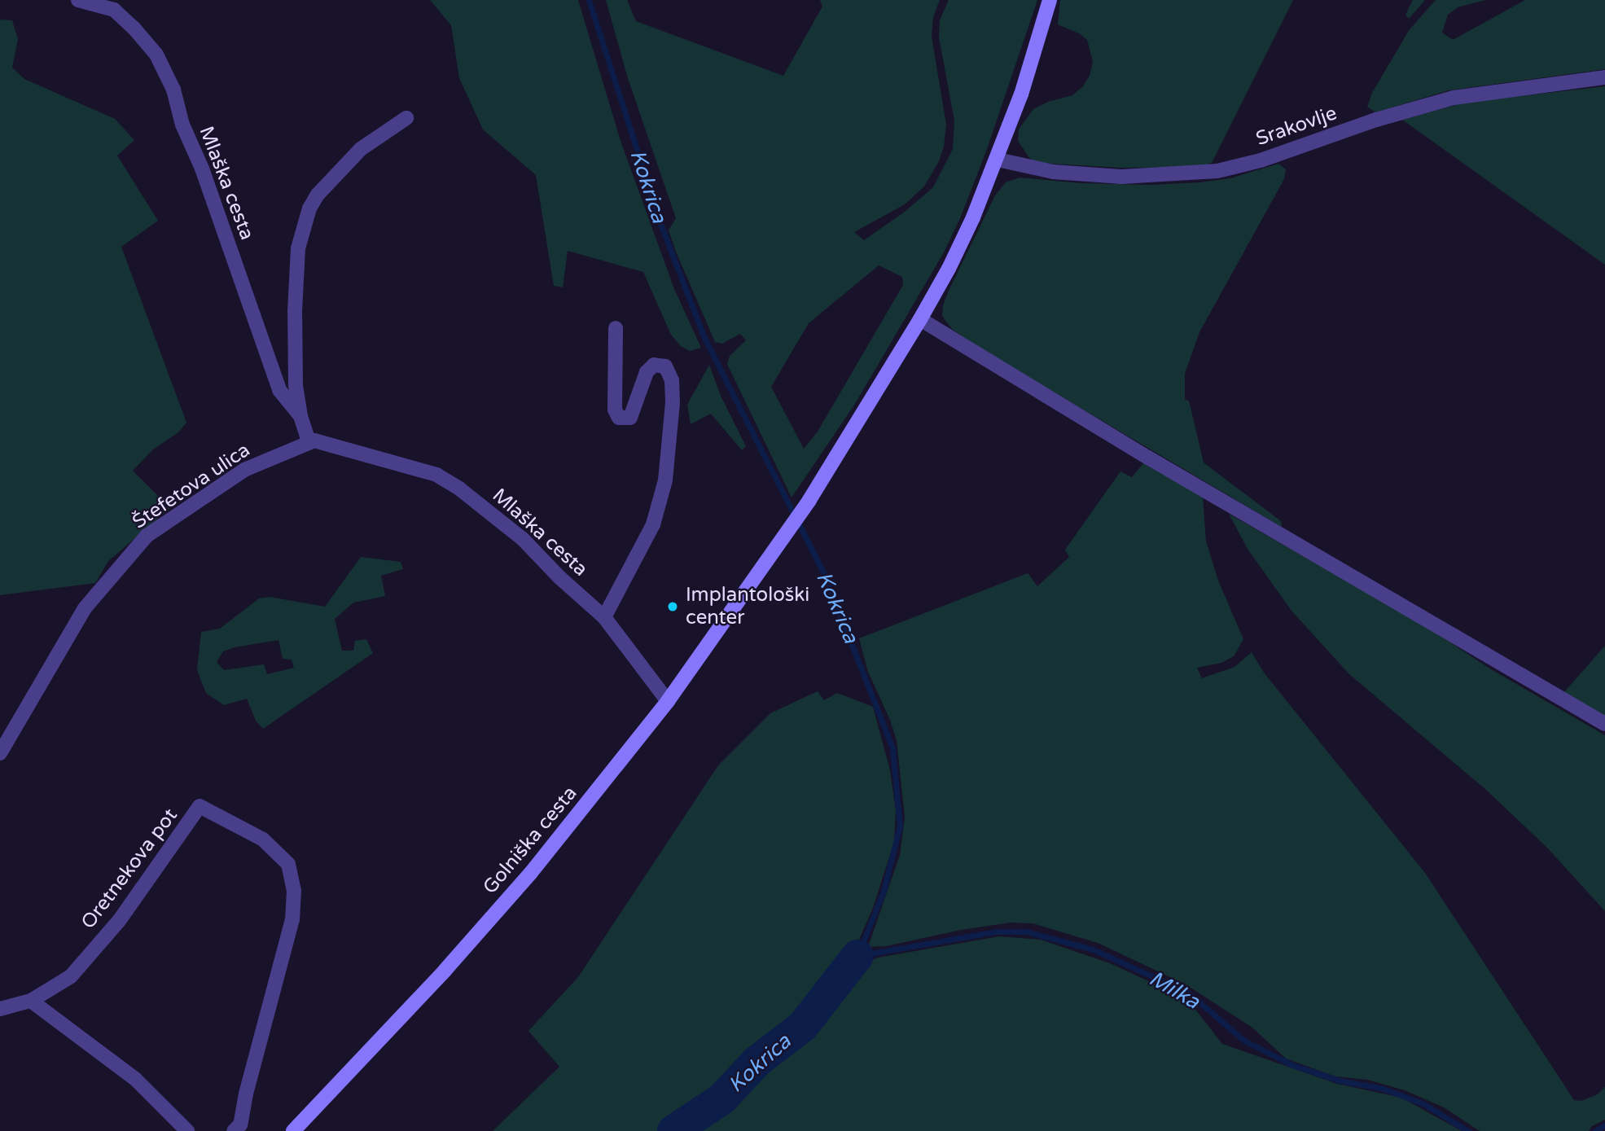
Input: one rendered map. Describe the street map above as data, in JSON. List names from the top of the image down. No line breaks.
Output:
{"streets":{"main road":["Golniška cesta"],"street":["Srakovlje","Mlaška cesta","Štefetova ulica","Oretnekova pot"]},"crossings":[["Srakovlje","Golniška cesta"],["Mlaška cesta","Štefetova ulica"],["Mlaška cesta","Golniška cesta"]],"water":["Kokrica","Milka"],"places":["Implantološki center"]}
